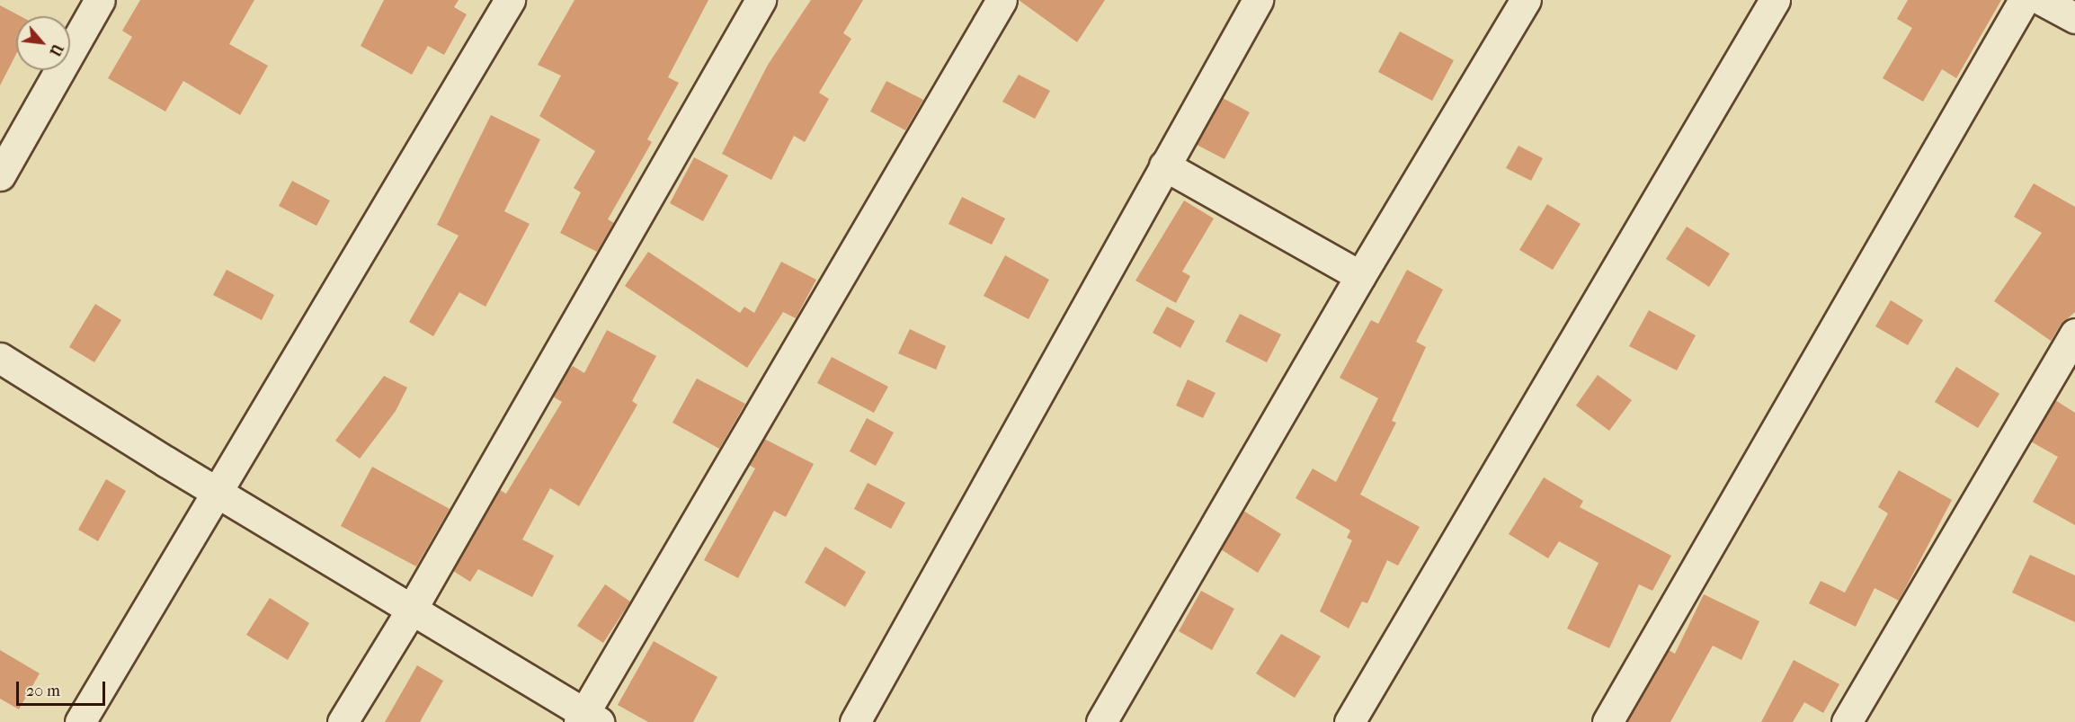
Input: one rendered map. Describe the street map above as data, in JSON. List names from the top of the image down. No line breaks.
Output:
{"scale_bar":"20 m","north":"bottom right"}
